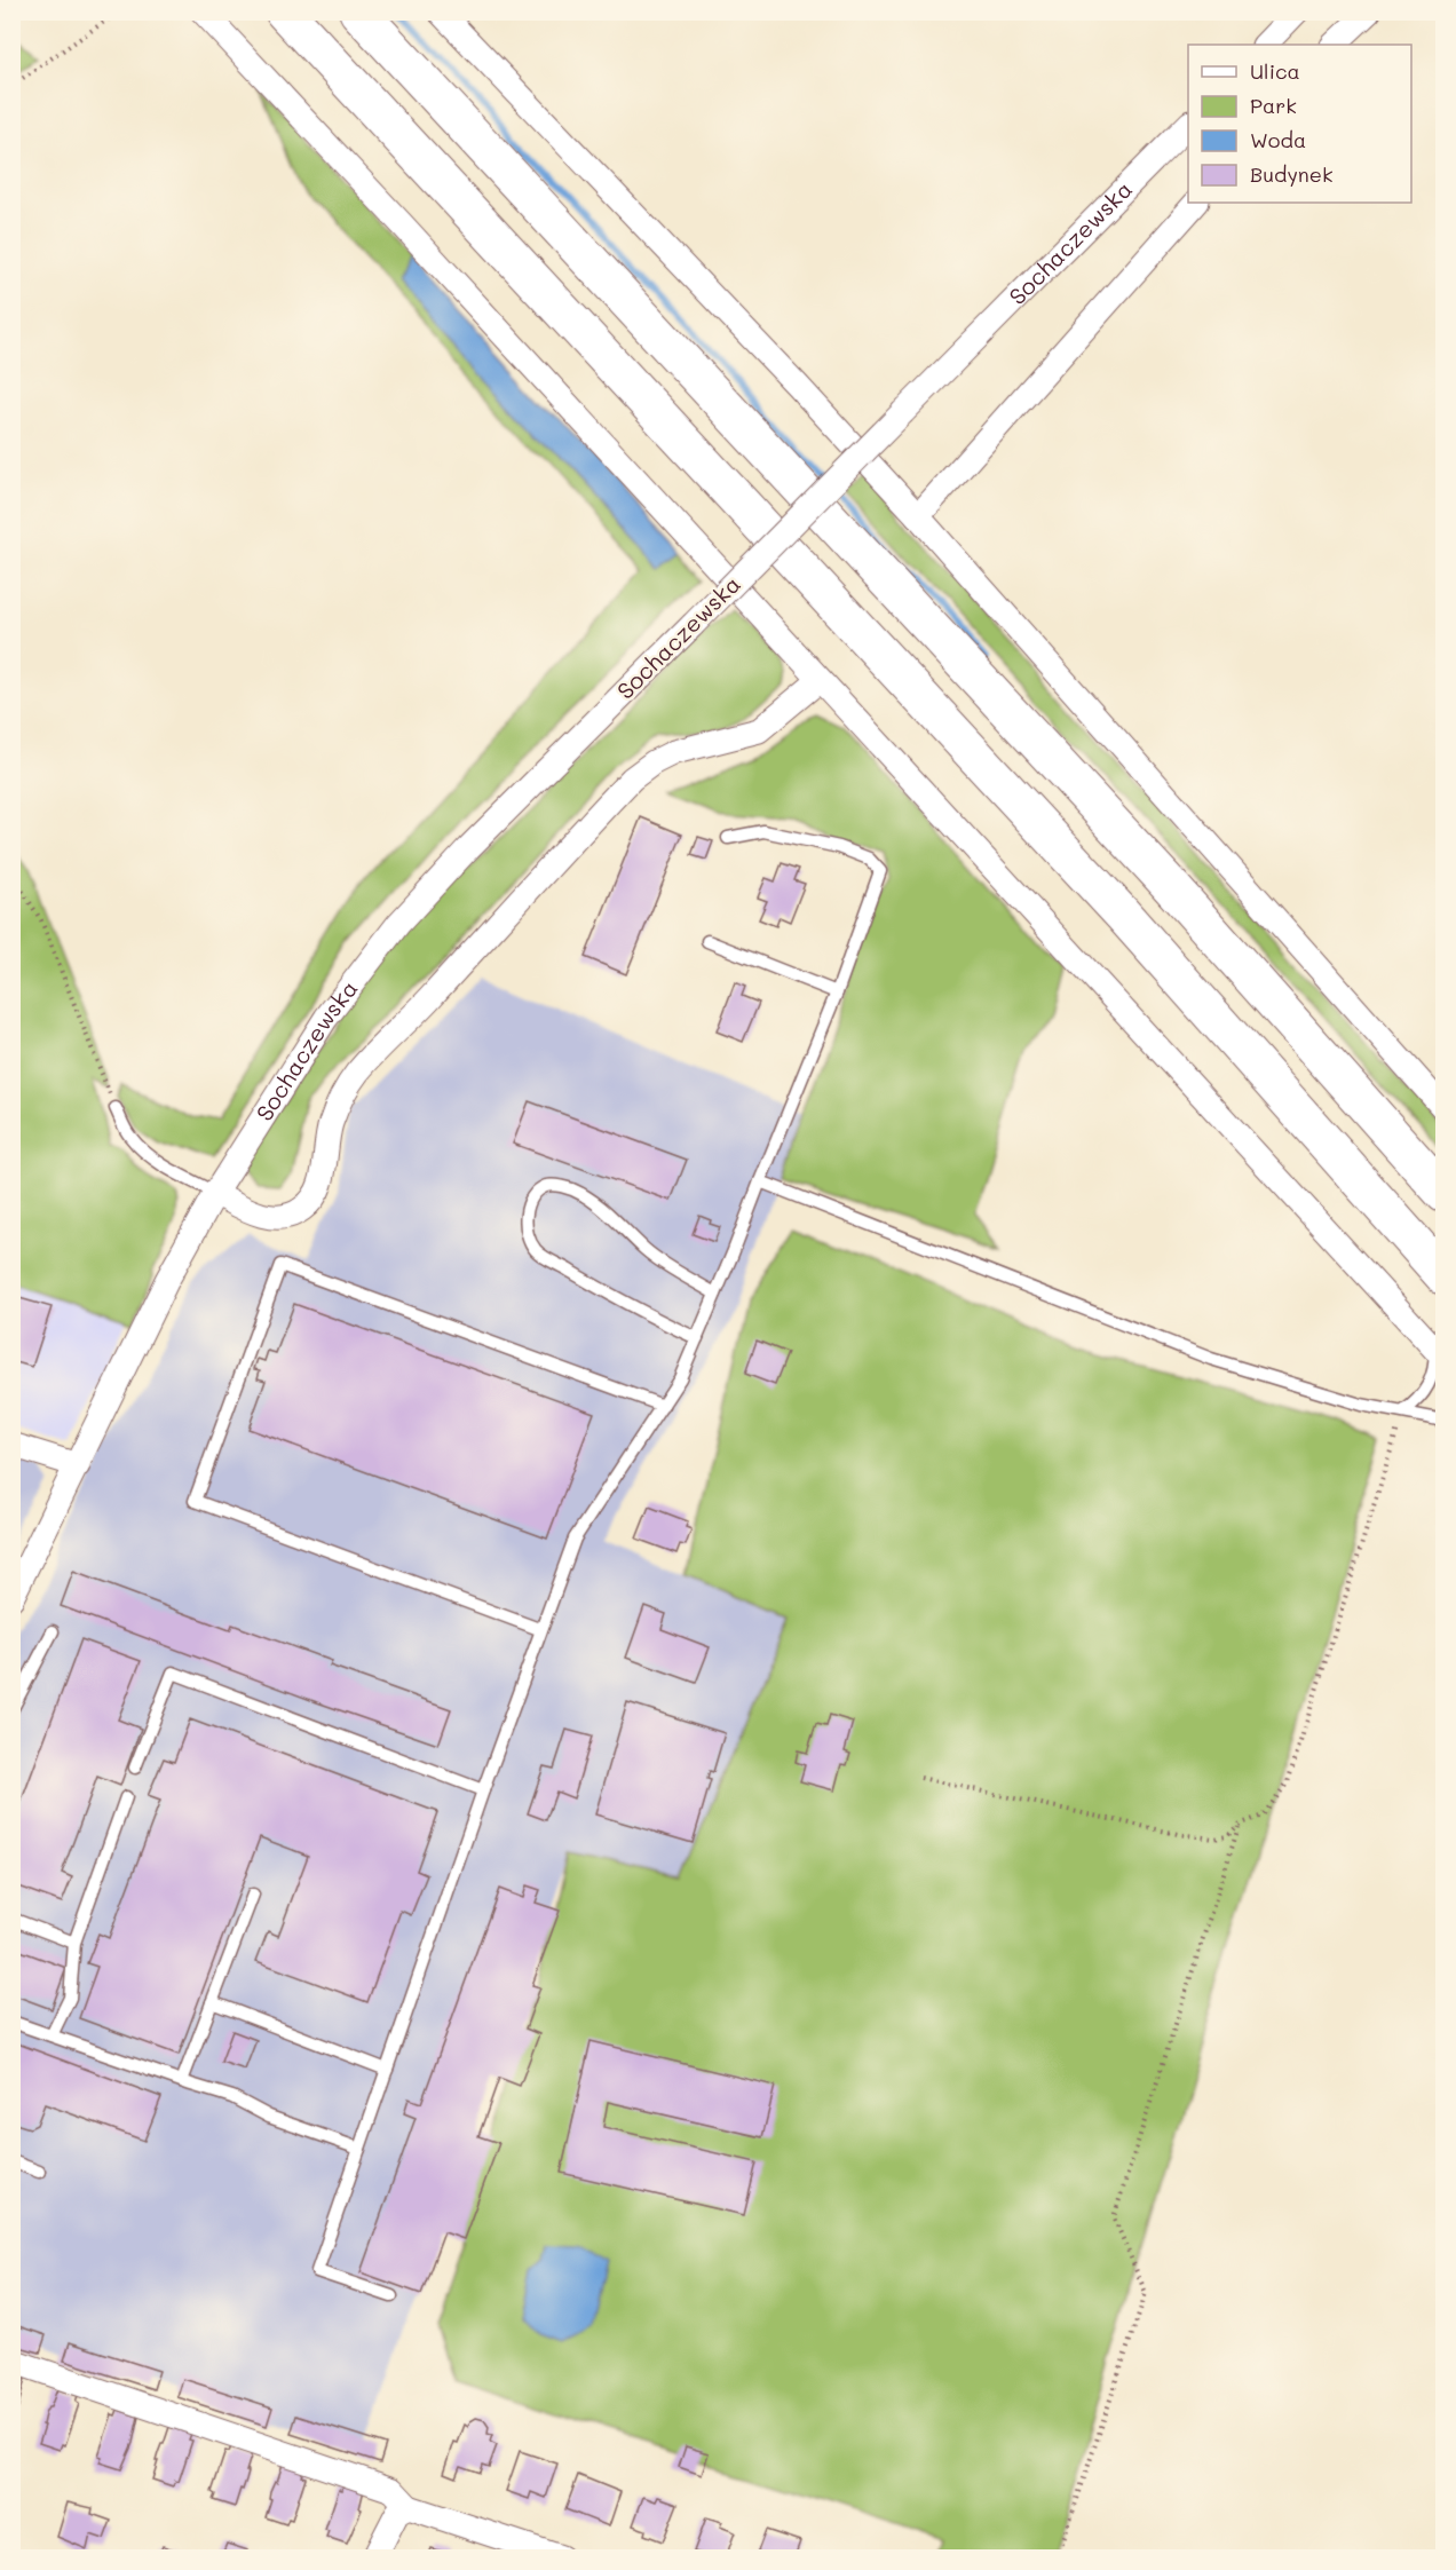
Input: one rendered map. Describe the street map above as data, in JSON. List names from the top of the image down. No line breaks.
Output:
{"streets":{"street":["Sochaczewska"]},"legend":["Ulica","Park","Woda","Budynek"]}
